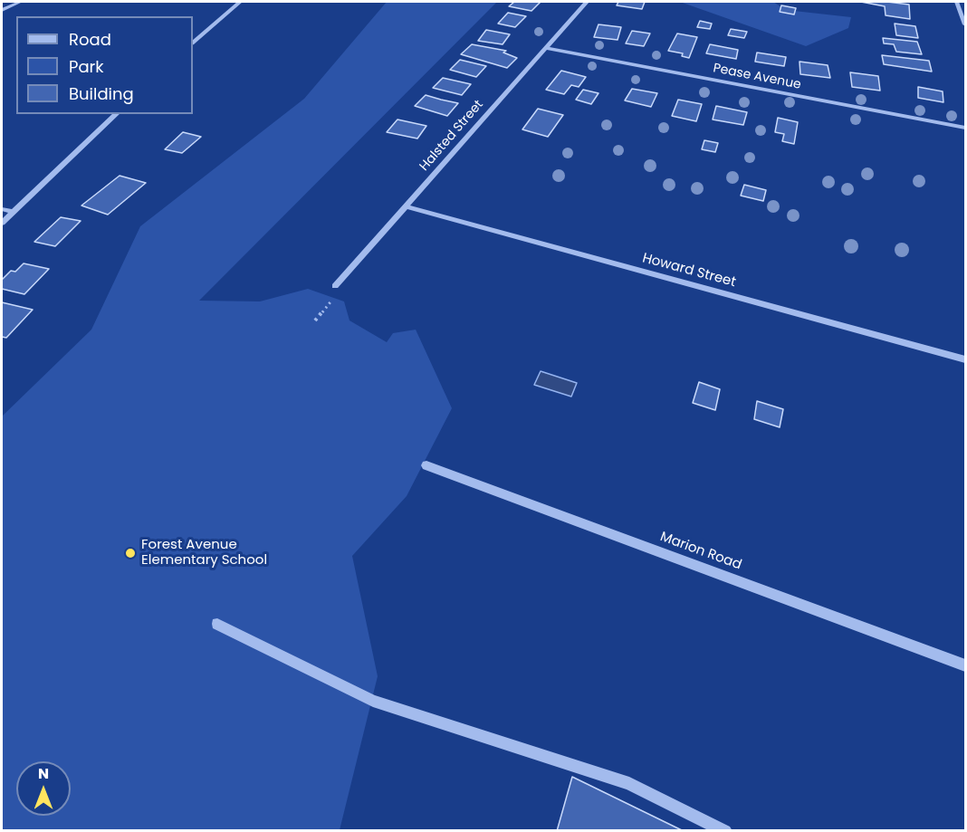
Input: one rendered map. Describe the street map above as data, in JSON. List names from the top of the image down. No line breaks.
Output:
{"streets":{"street":["Pease Avenue","Halsted Street","Howard Street","Marion Road"]},"crossings":[["Pease Avenue","Halsted Street"],["Halsted Street","Howard Street"]],"places":["Forest Avenue Elementary School"],"legend":["Road","Park","Building"],"north":"top"}
